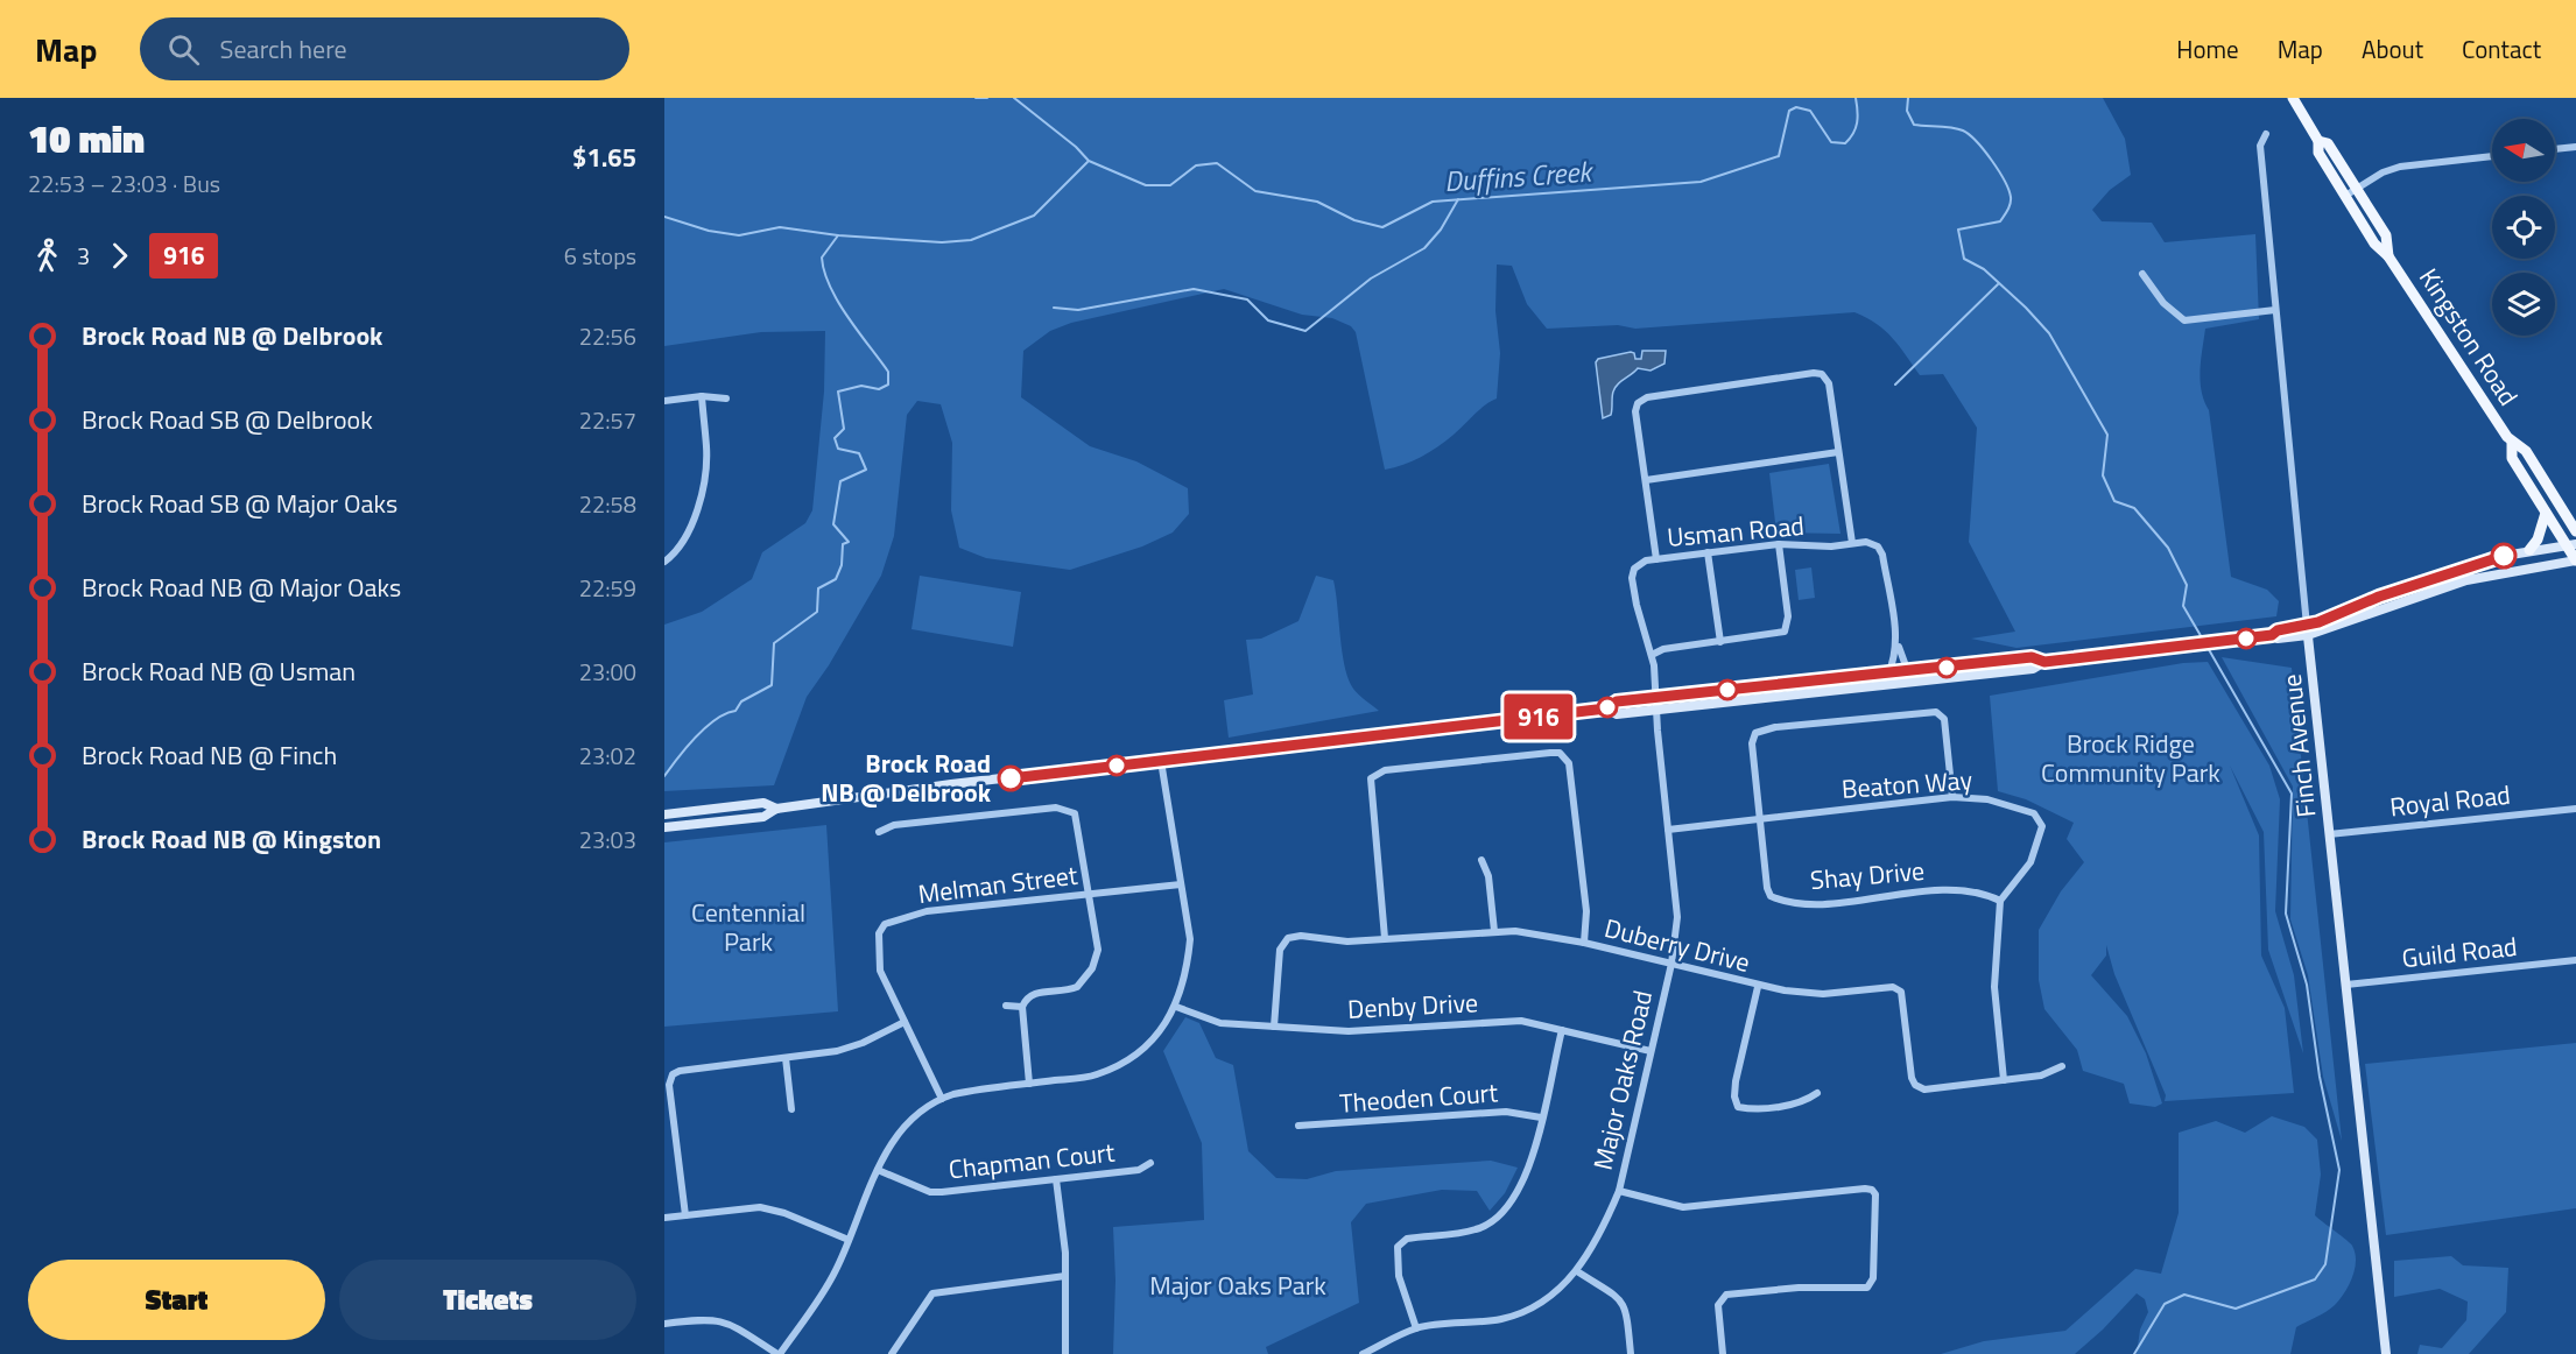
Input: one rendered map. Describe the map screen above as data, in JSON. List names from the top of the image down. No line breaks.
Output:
{"streets":{"main road":["Kingston Road","Finch Avenue"],"street":["Usman Road","Beaton Way","Royal Road","Shay Drive","Melman Street","Duberry Drive","Guild Road","Denby Drive","Major Oaks Road","Theoden Court","Chapman Court"]},"crossings":[["Usman Road","Major Oaks Road"],["Finch Avenue","Royal Road"],["Finch Avenue","Guild Road"],["Beaton Way","Shay Drive"],["Beaton Way","Major Oaks Road"],["Duberry Drive","Denby Drive"],["Duberry Drive","Major Oaks Road"],["Denby Drive","Major Oaks Road"]],"water":["Duffins Creek"],"parks":["Brock Ridge Community Park","Centennial Park","Major Oaks Park"],"places":["Brock Road NB @ Delbrook"],"lines":["bus line 916"],"north":"left","page":{"header":"Map","search":"Search here","nav":["Home","Map","About","Contact"],"heading":["10 min","22:53 – 23:03 · Bus","$1.65"],"on_map":"916","legs":["3","916","6 stops"],"list":[{"name":"Brock Road NB @ Delbrook","value":"22:56"},{"name":"Brock Road SB @ Delbrook","value":"22:57"},{"name":"Brock Road SB @ Major Oaks","value":"22:58"},{"name":"Brock Road NB @ Major Oaks","value":"22:59"},{"name":"Brock Road NB @ Usman","value":"23:00"},{"name":"Brock Road NB @ Finch","value":"23:02"},{"name":"Brock Road NB @ Kingston","value":"23:03"}],"buttons":["Start","Tickets"]}}
